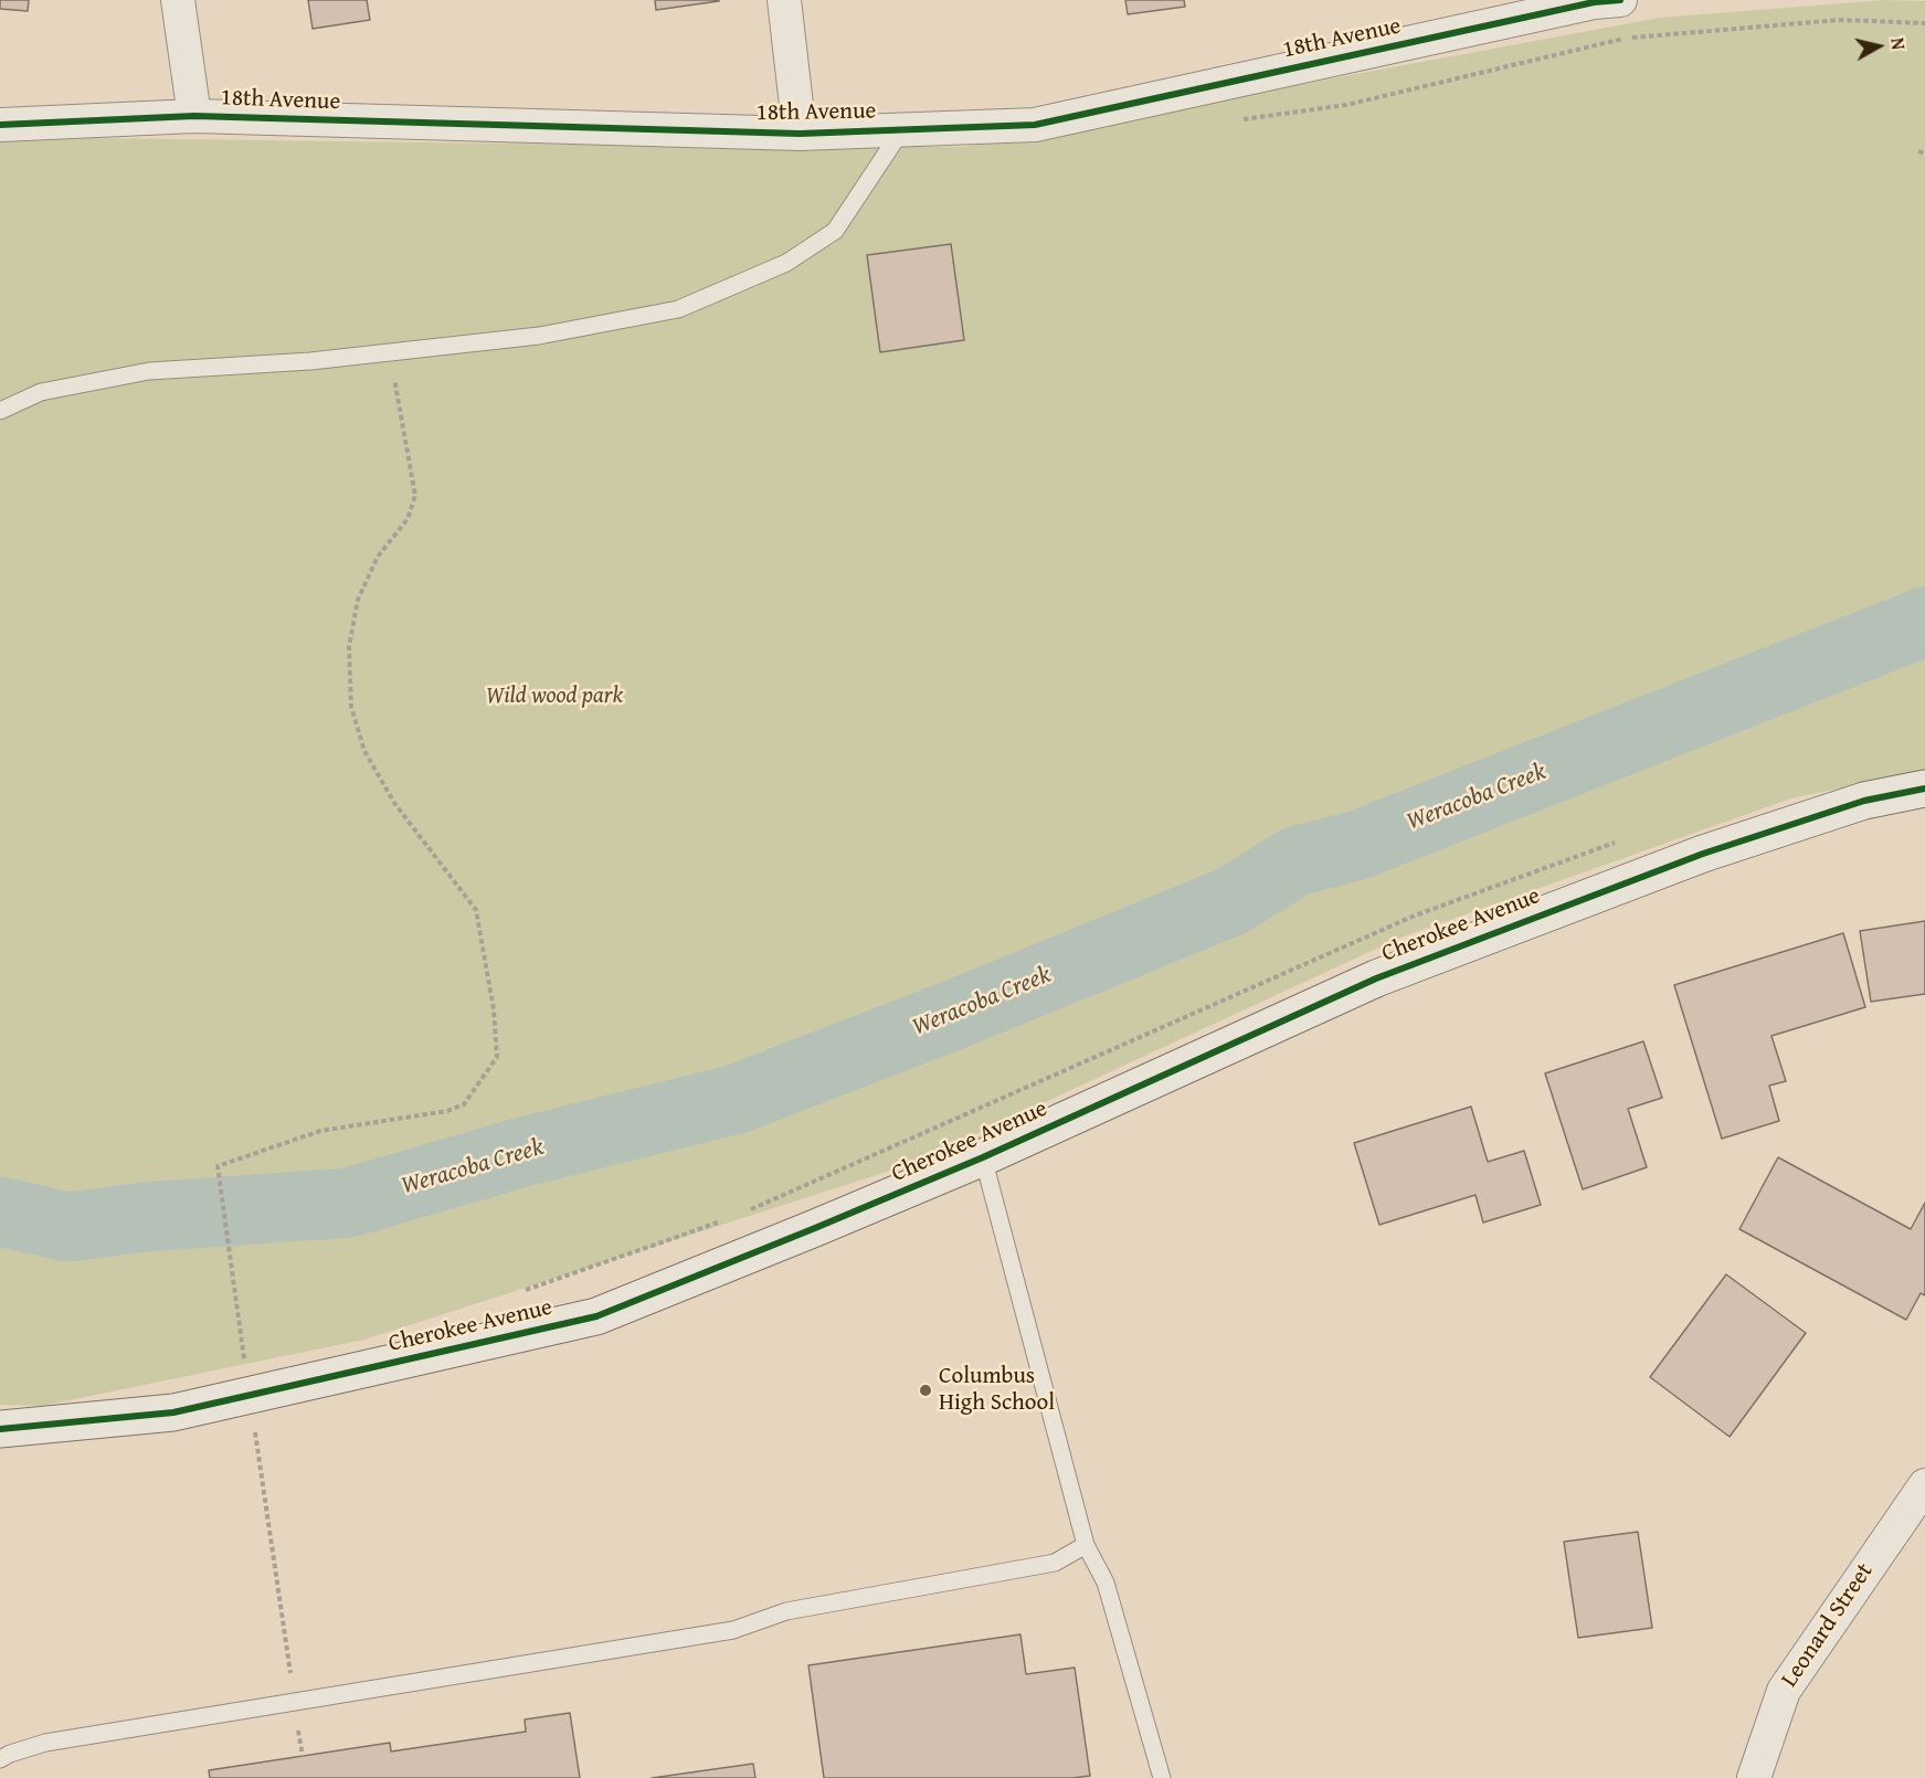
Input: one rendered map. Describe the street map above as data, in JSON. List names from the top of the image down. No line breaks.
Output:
{"streets":{"street":["18th Avenue","Cherokee Avenue","Leonard Street"]},"water":["Weracoba Creek"],"parks":["Wild wood park"],"places":["Columbus High School"],"north":"right"}
